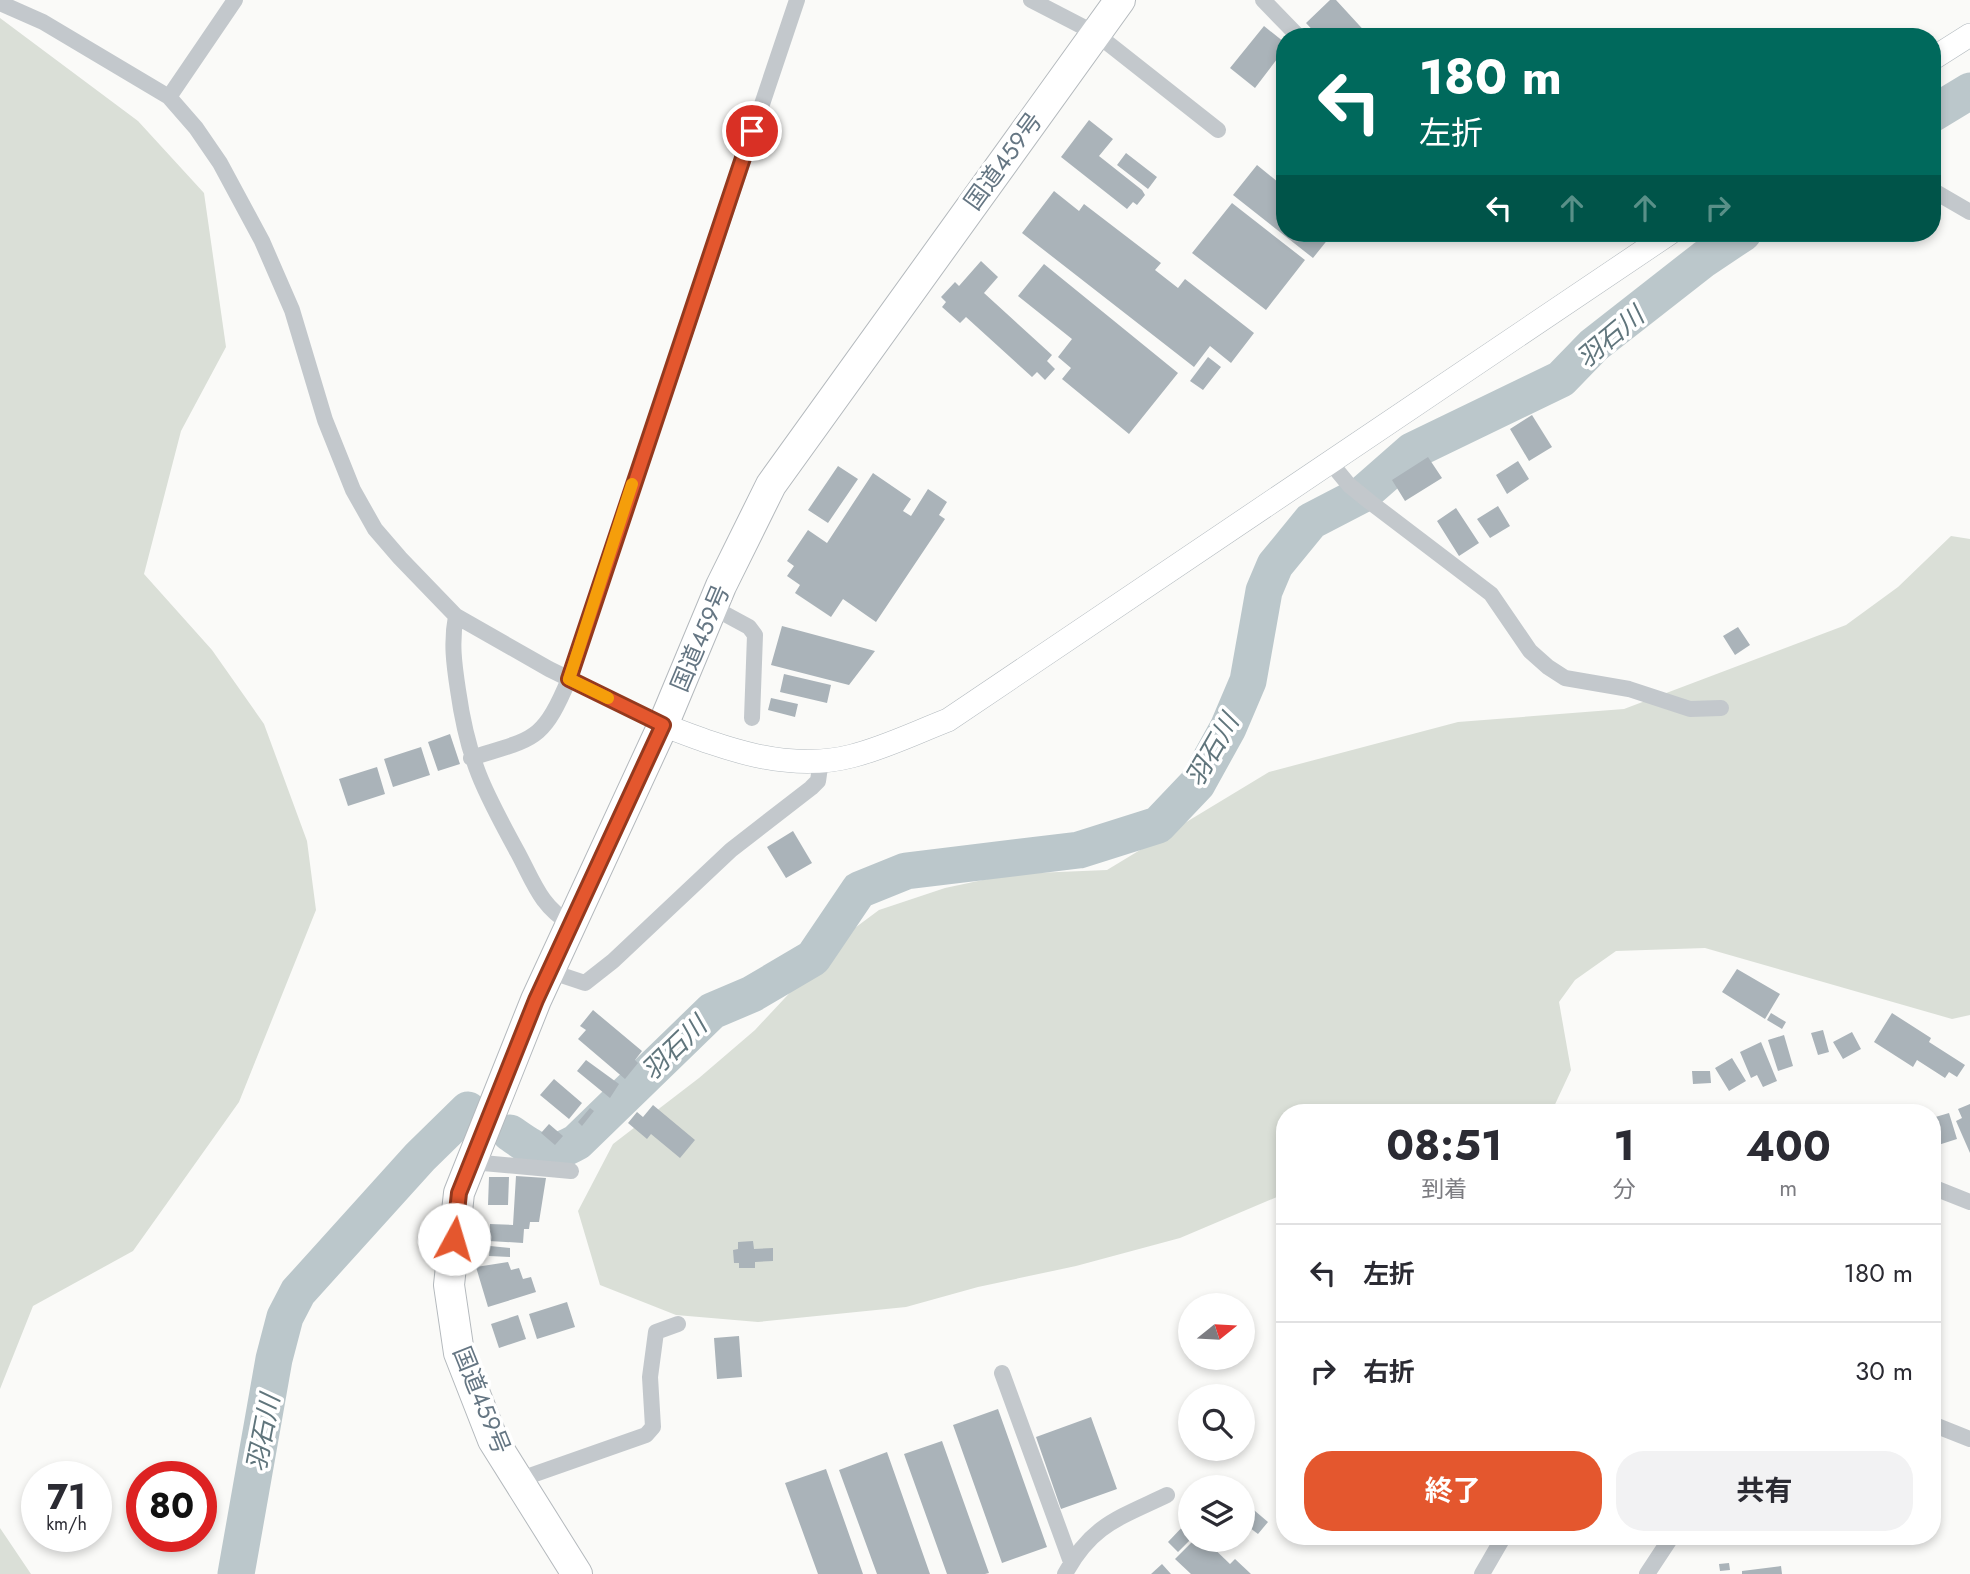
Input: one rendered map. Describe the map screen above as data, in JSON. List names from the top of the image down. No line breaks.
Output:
{"streets":{"highway":["国道459号"]},"water":["羽石川"],"north":"right","page":{"turn":["180 m","左折"],"eta":["08:51","到着","1","分","400","m"],"list":[{"name":"左折","value":"180 m"},{"name":"右折","value":"30 m"}],"buttons":["終了","共有"],"speed":"71 km/h","limit":"80"}}
